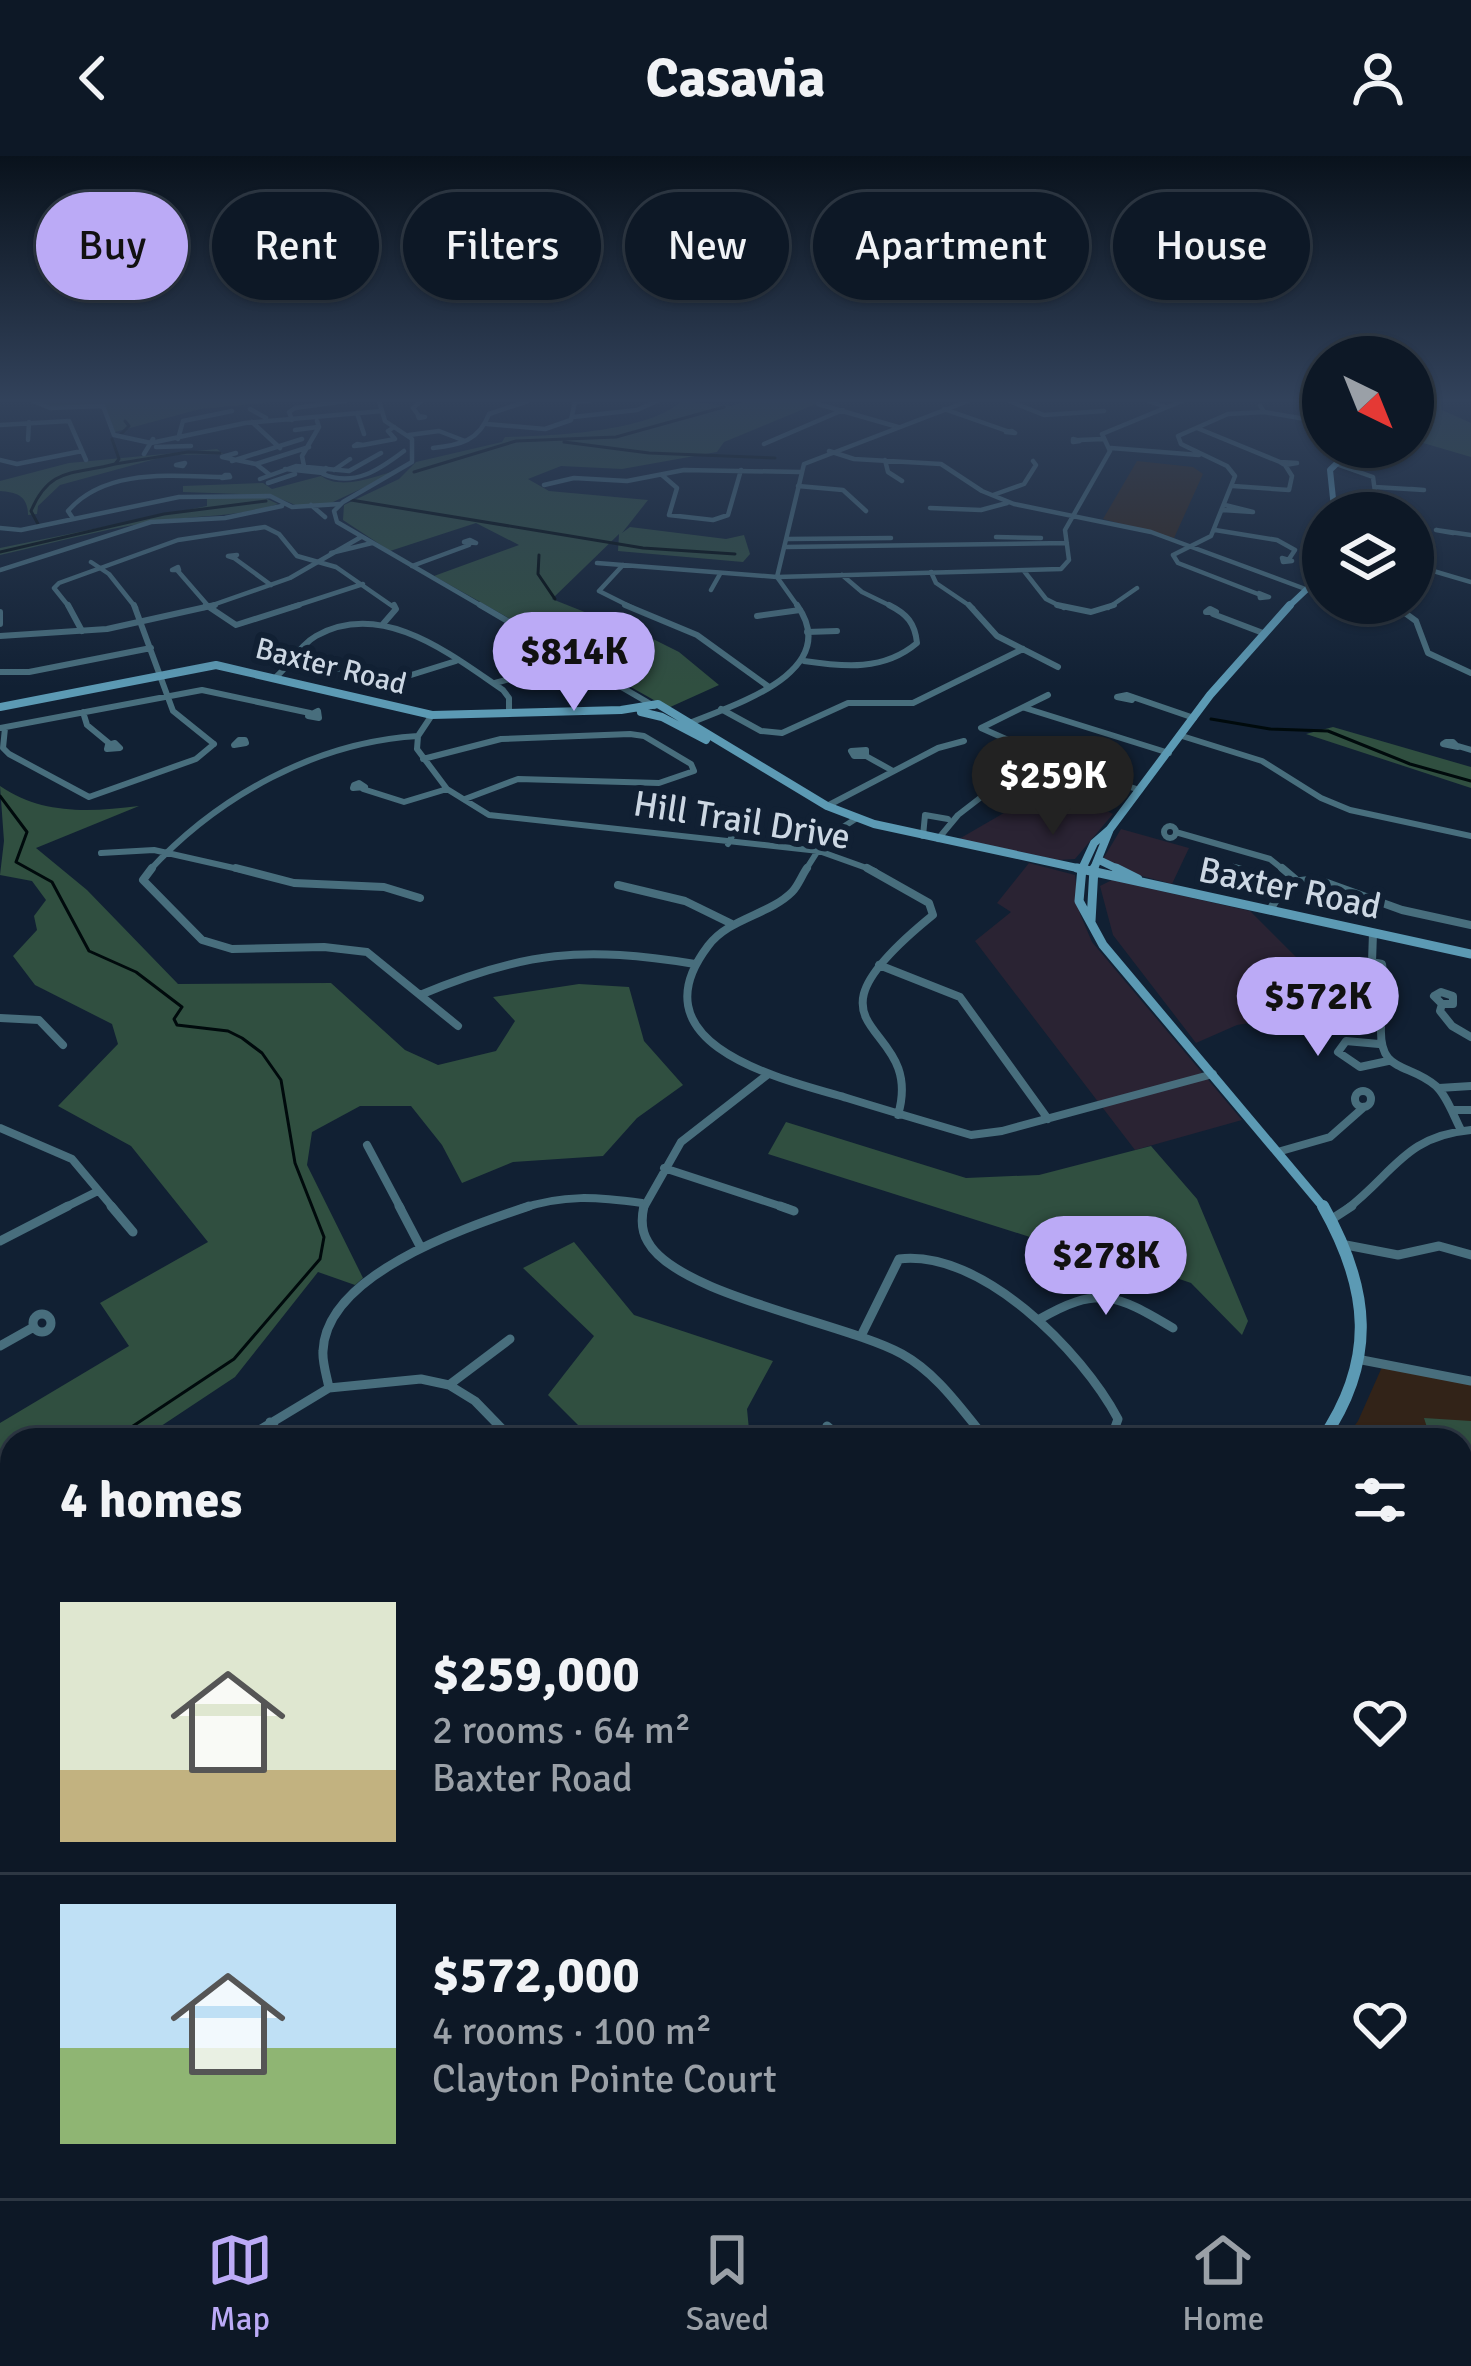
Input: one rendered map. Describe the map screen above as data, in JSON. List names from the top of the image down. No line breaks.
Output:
{"streets":{"main road":["Baxter Road"],"street":["Hill Trail Drive"]},"north":"bottom right","page":{"header":"Casavia","chip":["Buy","Rent","Filters","New","Apartment","House"],"price":["$814K","$259K","$572K","$278K"],"heading":"4 homes","list":[{"name":"$259,000","note":"2 rooms · 64 m² · Baxter Road"},{"name":"$572,000","note":"4 rooms · 100 m² · Clayton Pointe Court"}],"tabs":["Map","Saved","Home"]}}
